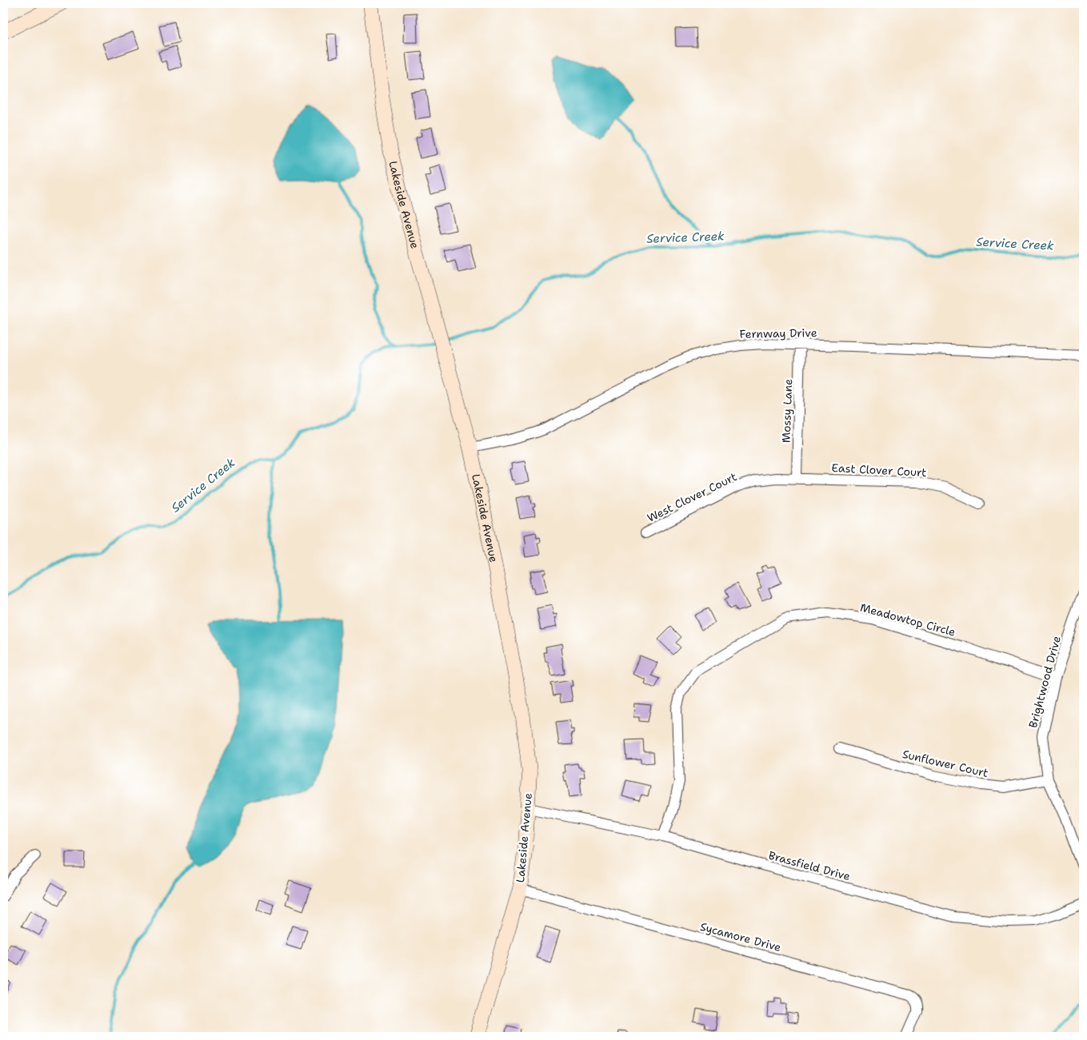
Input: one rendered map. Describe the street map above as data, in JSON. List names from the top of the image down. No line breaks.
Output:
{"streets":{"street":["Lakeside Avenue","Fernway Drive","Mossy Lane","East Clover Court","West Clover Court","Meadowtop Circle","Brightwood Drive","Sunflower Court","Brassfield Drive","Sycamore Drive"]},"crossings":[["Lakeside Avenue","Fernway Drive"],["Lakeside Avenue","Brassfield Drive"],["Lakeside Avenue","Sycamore Drive"],["Fernway Drive","Mossy Lane"],["Mossy Lane","East Clover Court"],["Mossy Lane","West Clover Court"],["East Clover Court","West Clover Court"],["Meadowtop Circle","Brightwood Drive"],["Meadowtop Circle","Brassfield Drive"],["Brightwood Drive","Sunflower Court"]],"water":["Service Creek"]}
